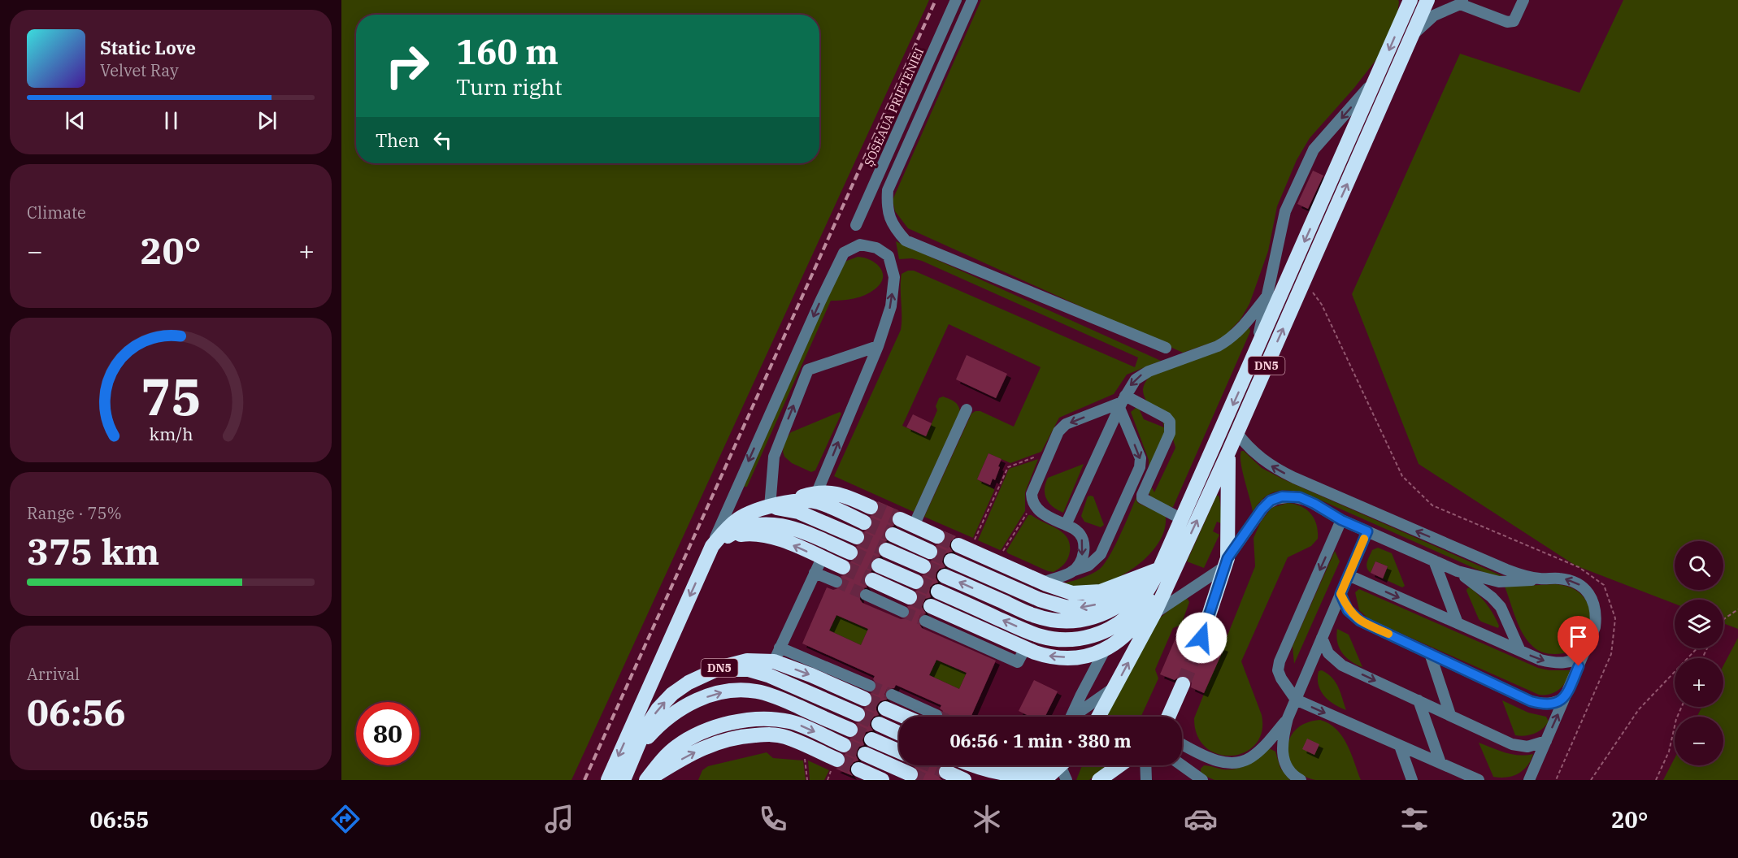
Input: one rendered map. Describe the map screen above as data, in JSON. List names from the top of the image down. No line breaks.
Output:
{"streets":{"highway":["DN5"],"lane":["ȘOSEAUA PRIETENIEI"]},"page":{"turn":["160 m","Turn right"],"song":["Static Love","Velvet Ray"],"then":"Then","tile":["Climate",["Range · 75%","375 km"],["Arrival","06:56"]],"heat":["−","20°","+"],"map_buttons":["+","−"],"limit":"80","trip":"06:56 · 1 min · 380 m","tabs":["06:55","20°"],"gauge":["75","km/h"]}}
